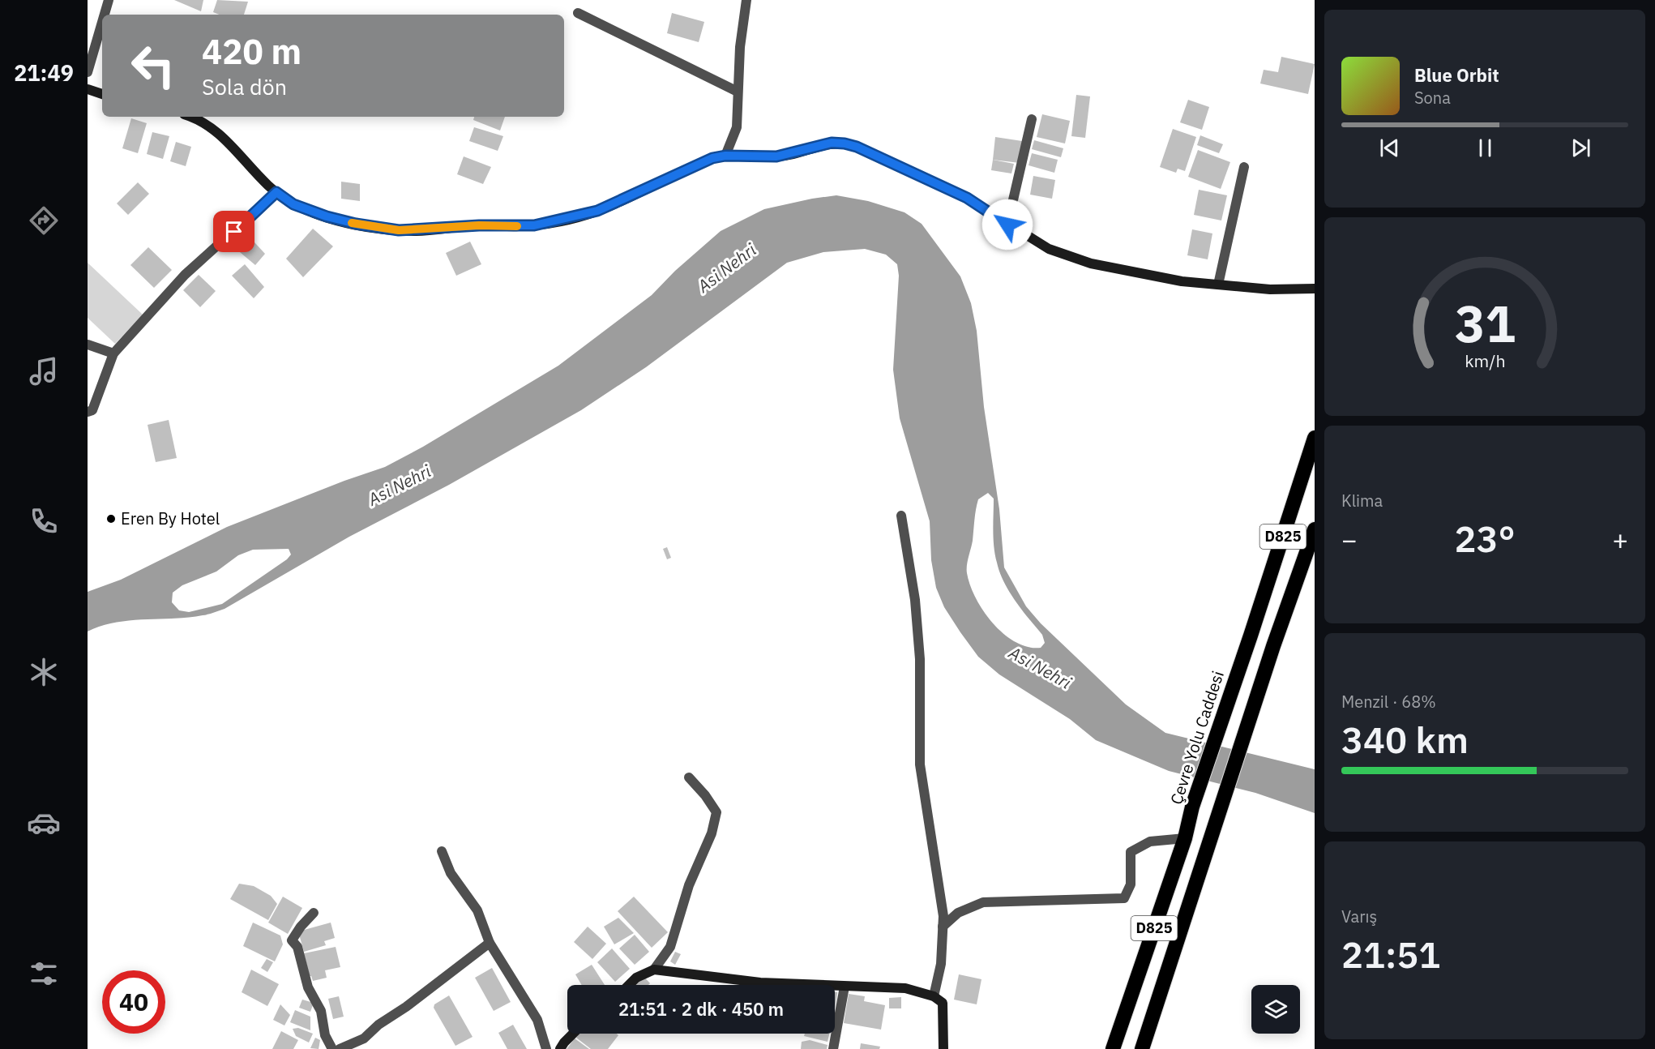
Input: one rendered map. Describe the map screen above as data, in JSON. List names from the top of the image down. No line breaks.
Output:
{"streets":{"highway":["D825","Çevre Yolu Caddesi"]},"water":["Asi Nehri"],"places":["Eren By Hotel"],"page":{"tabs":"21:49","turn":["420 m","Sola dön"],"song":["Blue Orbit","Sona"],"tile":["Klima",["Menzil · 68%","340 km"],["Varış","21:51"]],"heat":["−","23°","+"],"limit":"40","trip":"21:51 · 2 dk · 450 m","gauge":["31","km/h"]}}
